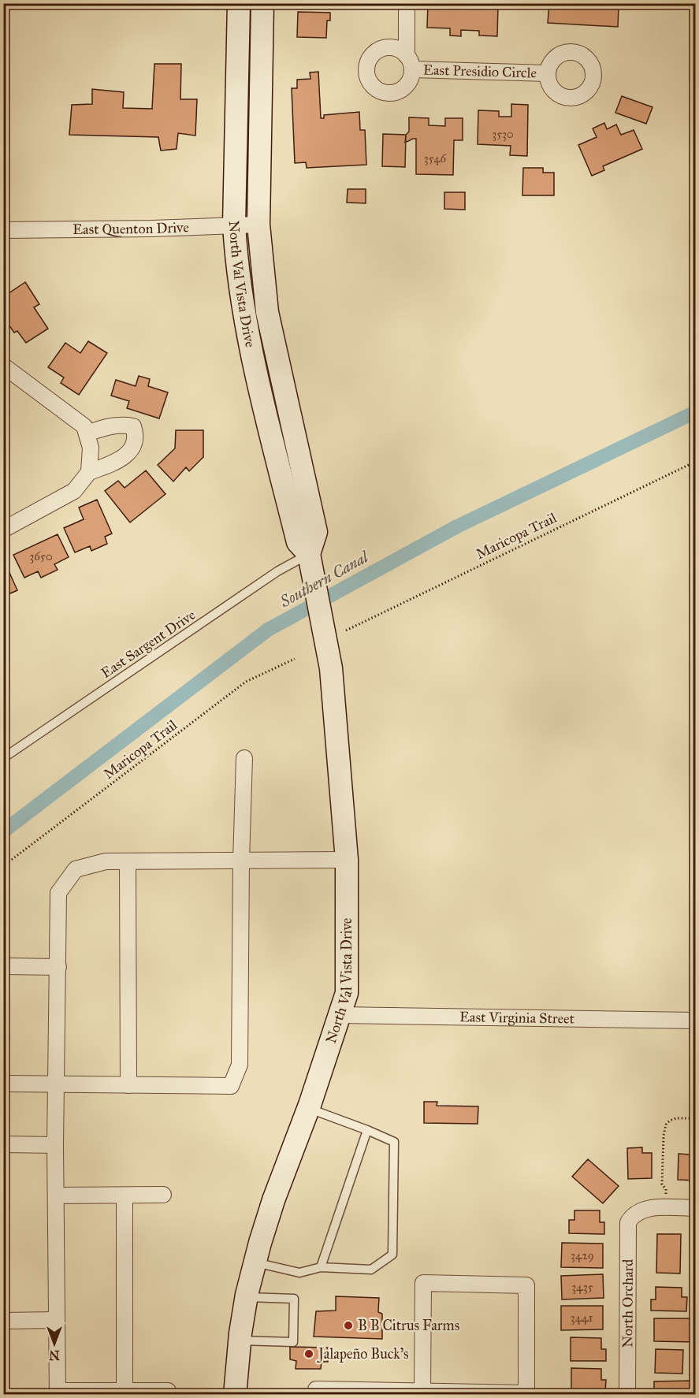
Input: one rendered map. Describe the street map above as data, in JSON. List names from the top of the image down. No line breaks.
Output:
{"streets":{"main road":["North Val Vista Drive"],"street":["East Presidio Circle","East Quenton Drive","East Virginia Street","North Orchard"],"lane":["East Sargent Drive"],"path":["Maricopa Trail"]},"crossings":[["East Quenton Drive","North Val Vista Drive"],["North Val Vista Drive","Maricopa Trail"],["North Val Vista Drive","East Sargent Drive"],["North Val Vista Drive","East Virginia Street"]],"water":["Southern Canal"],"places":["B B Citrus Farms","Jalapeño Buck's"],"house_numbers":["3530","3546","3650","3429","3435","3441"],"north":"bottom"}
